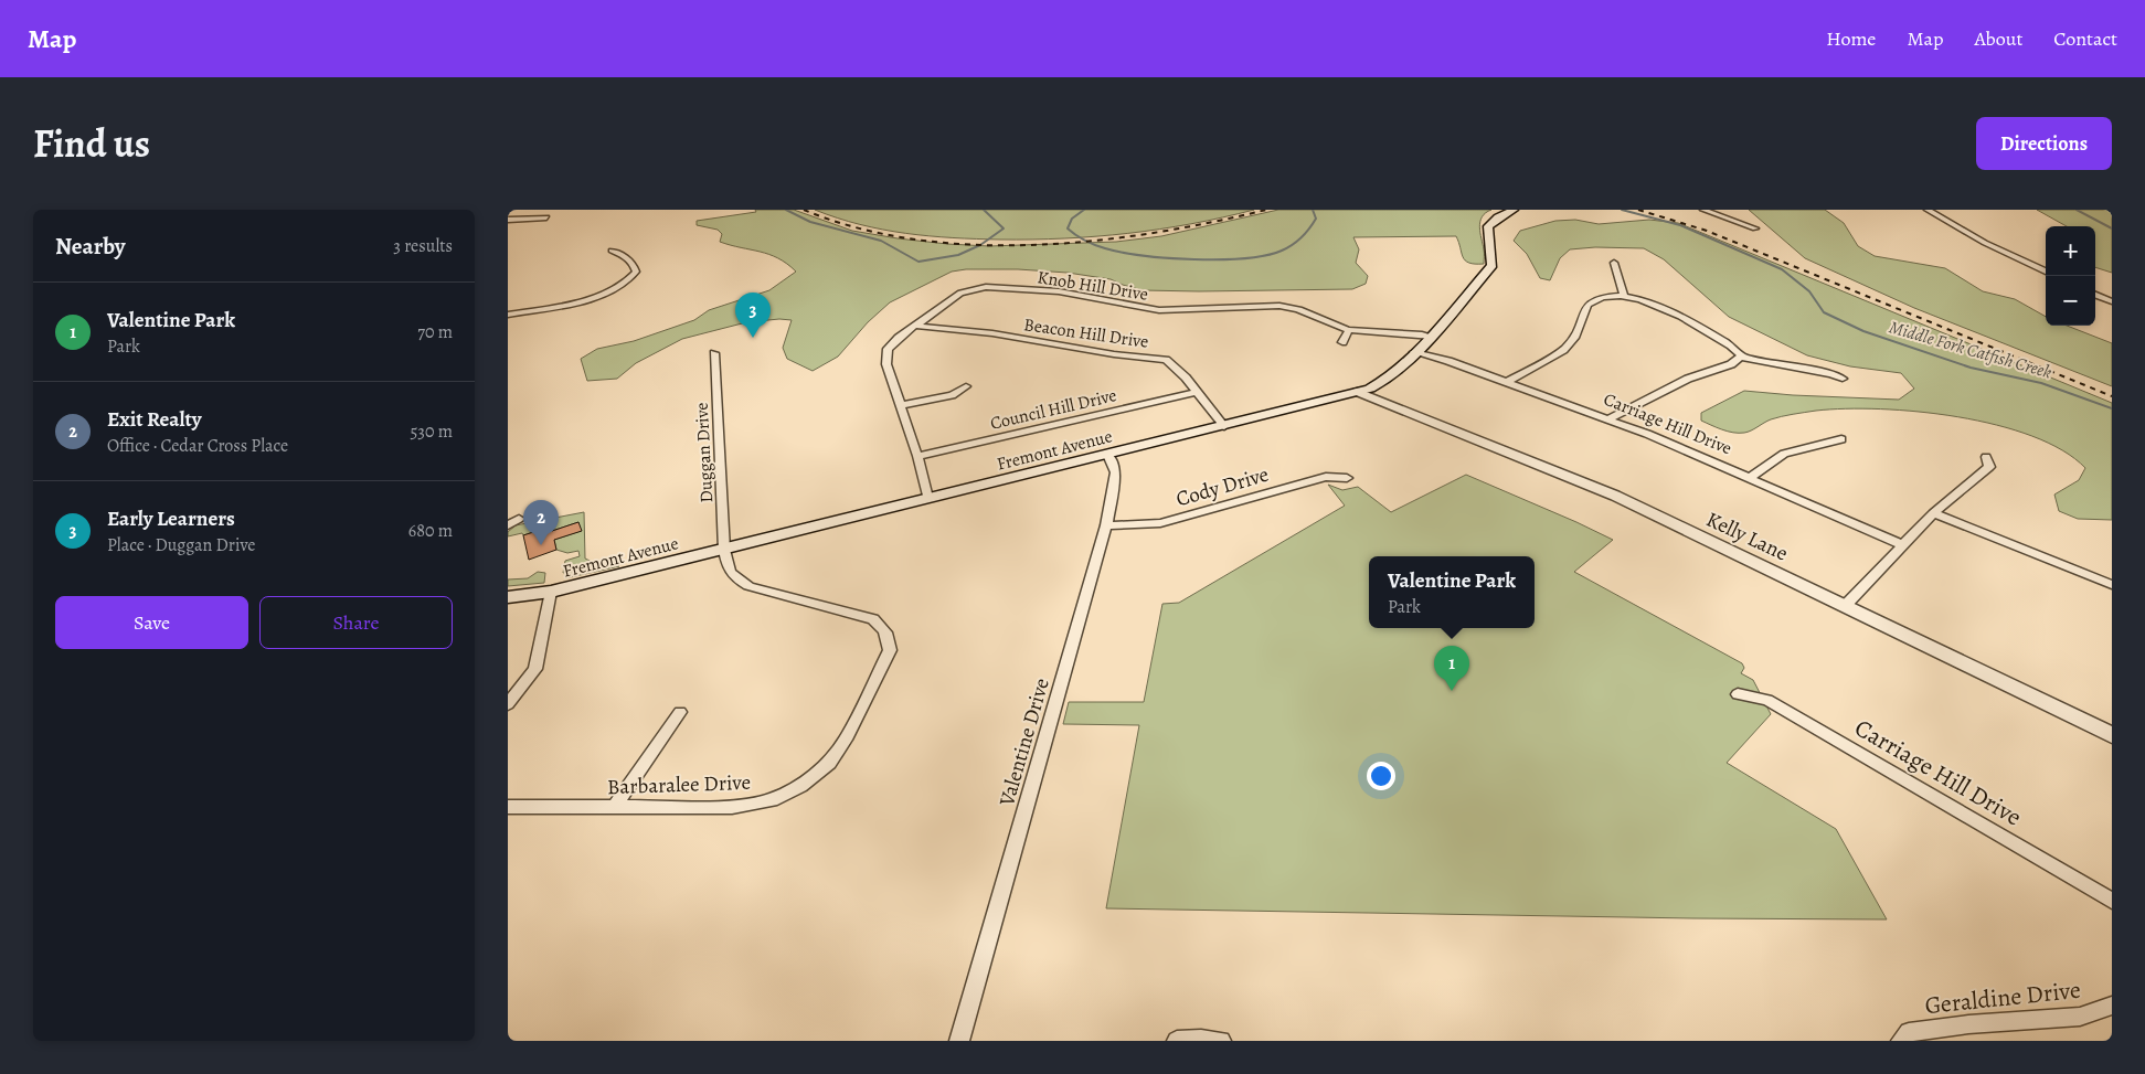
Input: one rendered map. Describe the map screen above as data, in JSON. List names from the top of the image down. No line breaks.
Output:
{"streets":{"main road":["Fremont Avenue"],"street":["Knob Hill Drive","Beacon Hill Drive","Council Hill Drive","Carriage Hill Drive","Duggan Drive","Cody Drive","Kelly Lane","Valentine Drive","Barbaralee Drive","Geraldine Drive"]},"crossings":[["Knob Hill Drive","Beacon Hill Drive"],["Knob Hill Drive","Council Hill Drive"],["Knob Hill Drive","Fremont Avenue"],["Beacon Hill Drive","Council Hill Drive"],["Beacon Hill Drive","Fremont Avenue"],["Carriage Hill Drive","Fremont Avenue"],["Fremont Avenue","Duggan Drive"],["Fremont Avenue","Kelly Lane"],["Fremont Avenue","Valentine Drive"],["Fremont Avenue","Barbaralee Drive"],["Duggan Drive","Barbaralee Drive"],["Cody Drive","Valentine Drive"]],"water":["Middle Fork Catfish Creek"],"page":{"header":"Map","nav":["Home","Map","About","Contact"],"title":"Find us","buttons":["Directions",["Save","Share"]],"heading":["Nearby","3 results"],"map_buttons":["+","−"],"list":[{"mark":"1","name":"Valentine Park","note":"Park","value":"70 m"},{"mark":"2","name":"Exit Realty","note":"Office · Cedar Cross Place","value":"530 m"},{"mark":"3","name":"Early Learners","note":"Place · Duggan Drive","value":"680 m"}],"pins":["3","2","1"],"popup":["Valentine Park","Park"]}}
